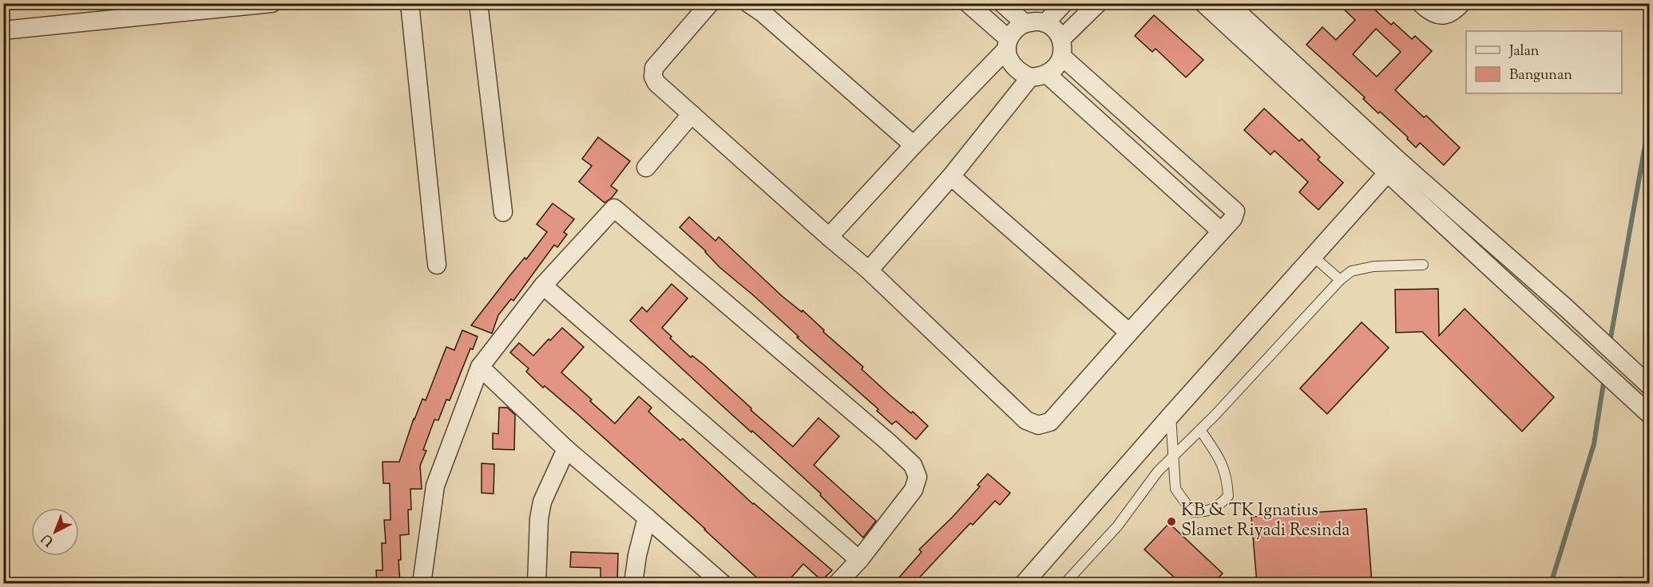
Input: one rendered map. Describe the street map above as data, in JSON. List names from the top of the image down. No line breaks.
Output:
{"places":["KB & TK Ignatius Slamet Riyadi Resinda"],"legend":["Jalan","Bangunan"],"north":"bottom left"}
